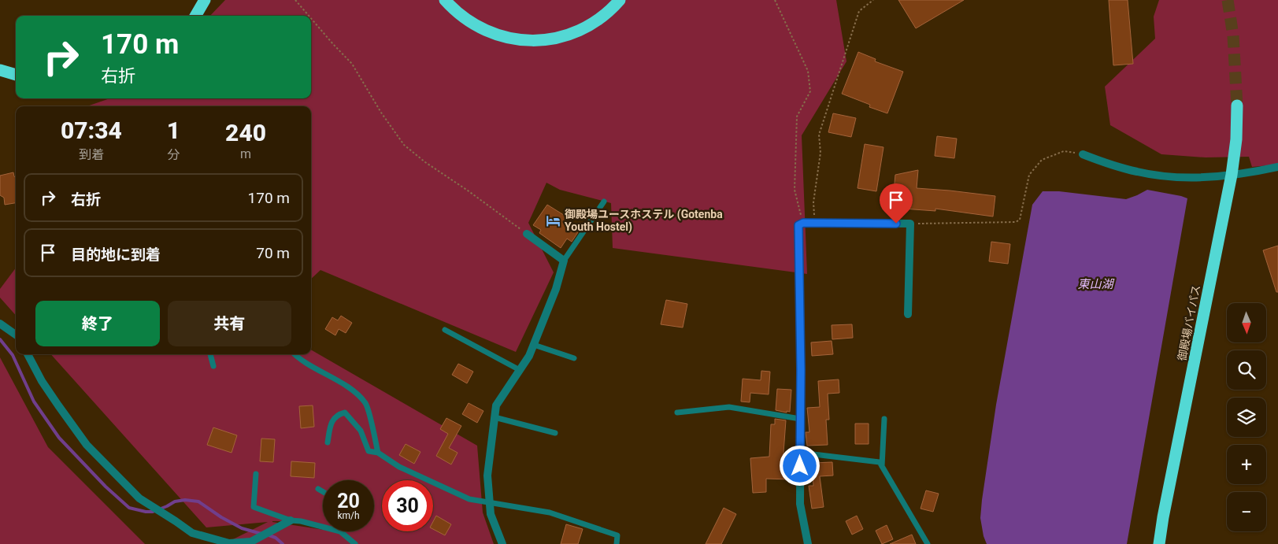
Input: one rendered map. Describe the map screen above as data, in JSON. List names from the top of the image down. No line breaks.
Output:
{"streets":{"highway":["御殿場バイパス"]},"water":["東山湖"],"places":{"hotel":["御殿場ユースホステル (Gotenba Youth Hostel)"]},"north":"bottom","page":{"turn":["170 m","右折"],"eta":["07:34","到着","1","分","240","m"],"list":[{"name":"右折","value":"170 m"},{"name":"目的地に到着","value":"70 m"}],"buttons":["終了","共有"],"map_buttons":["+","−"],"speed":"20 km/h","limit":"30"}}
